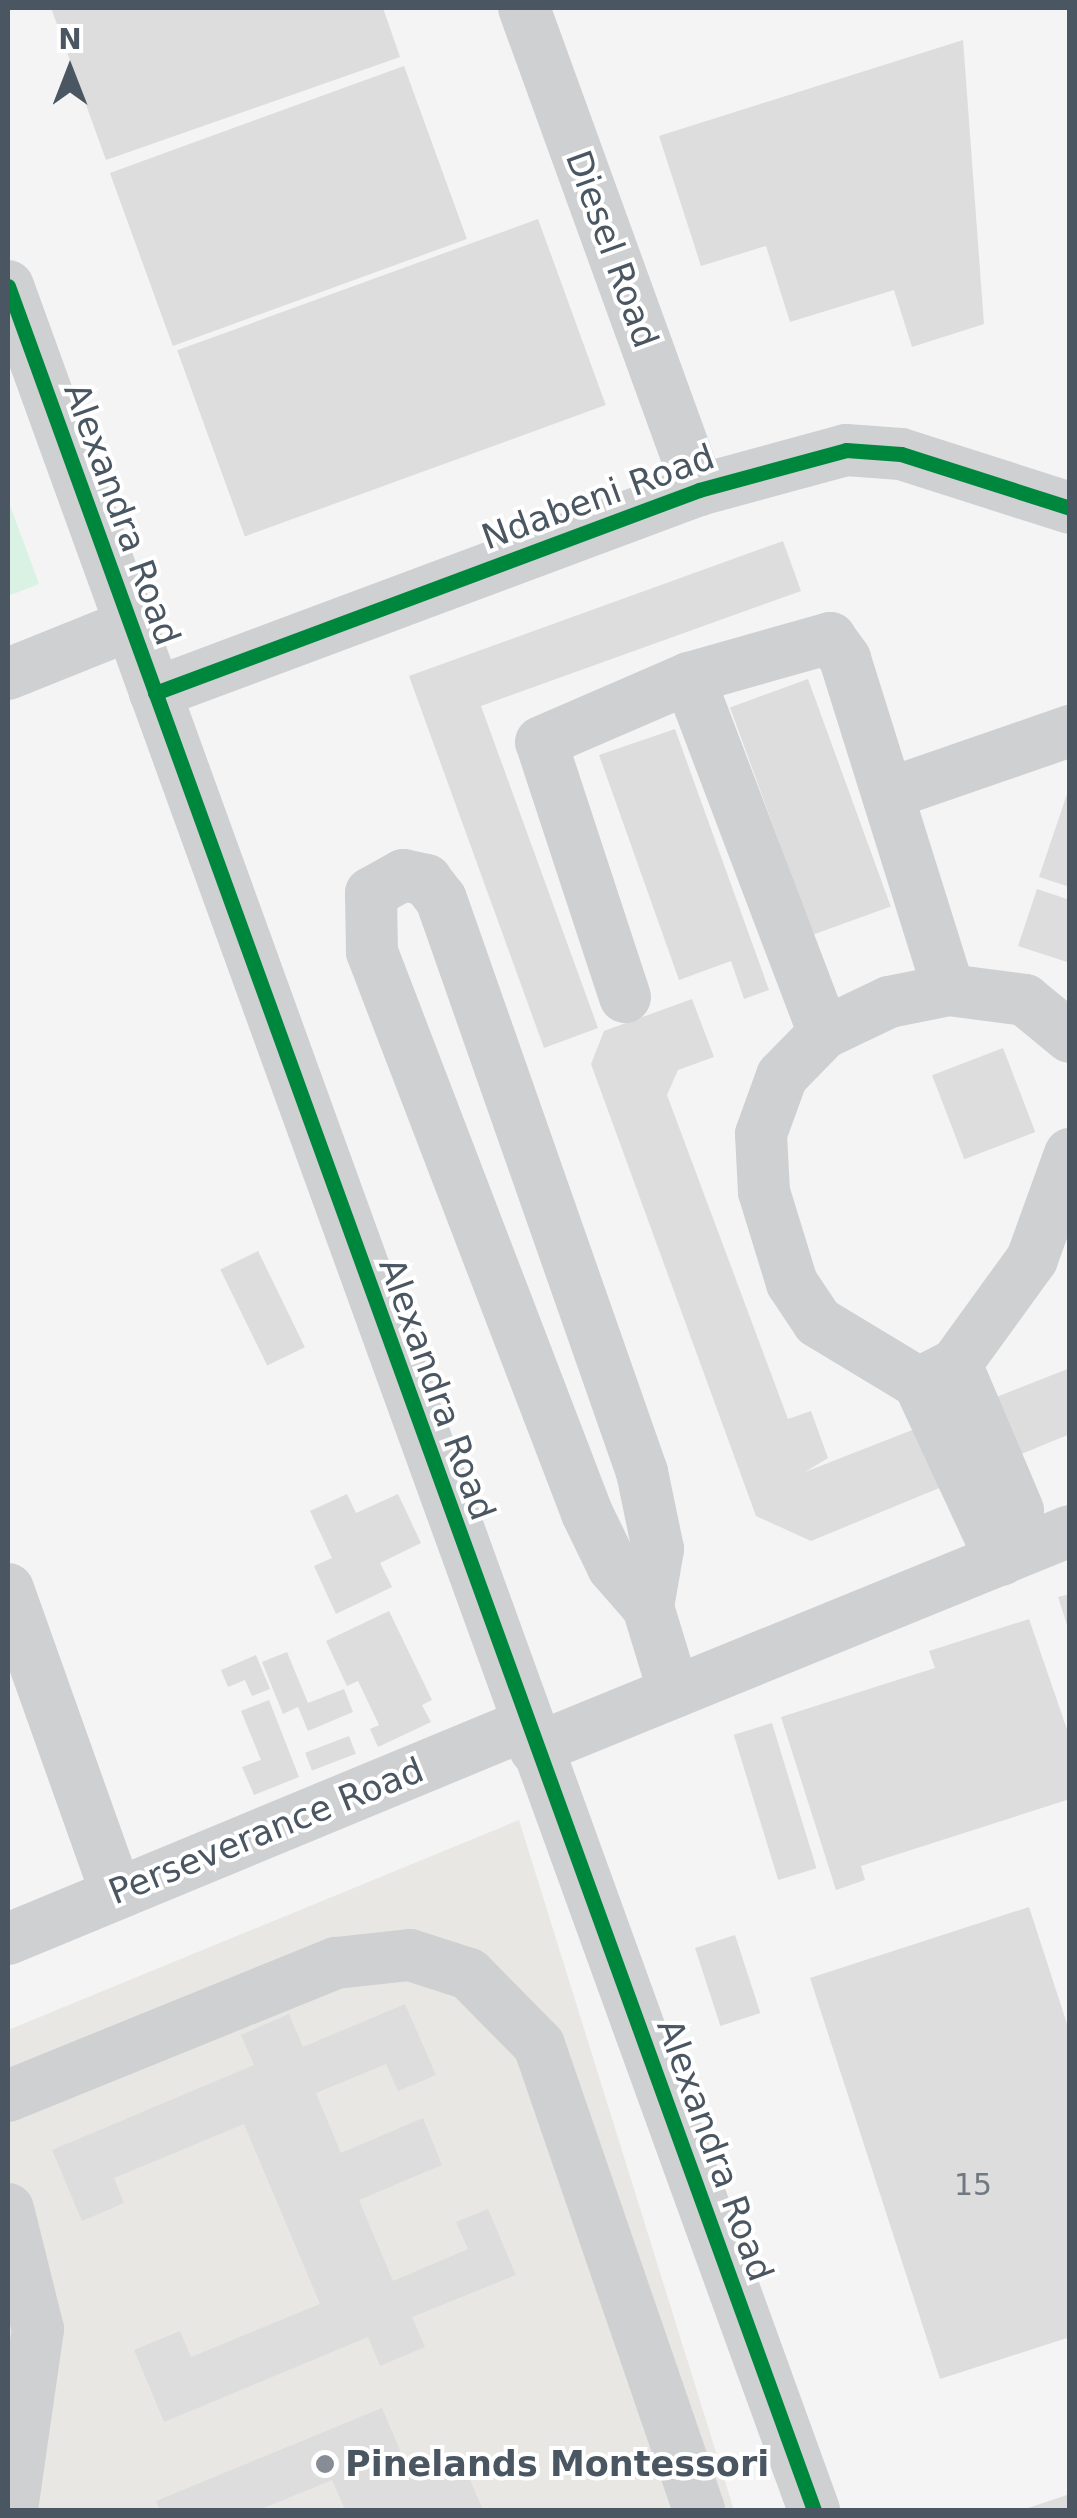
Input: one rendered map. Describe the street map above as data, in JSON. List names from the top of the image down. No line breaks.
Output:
{"streets":{"street":["Diesel Road","Ndabeni Road","Alexandra Road","Perseverance Road"]},"crossings":[["Diesel Road","Ndabeni Road"],["Ndabeni Road","Alexandra Road"],["Alexandra Road","Perseverance Road"]],"places":["Pinelands Montessori"],"house_numbers":["15"],"north":"top"}
